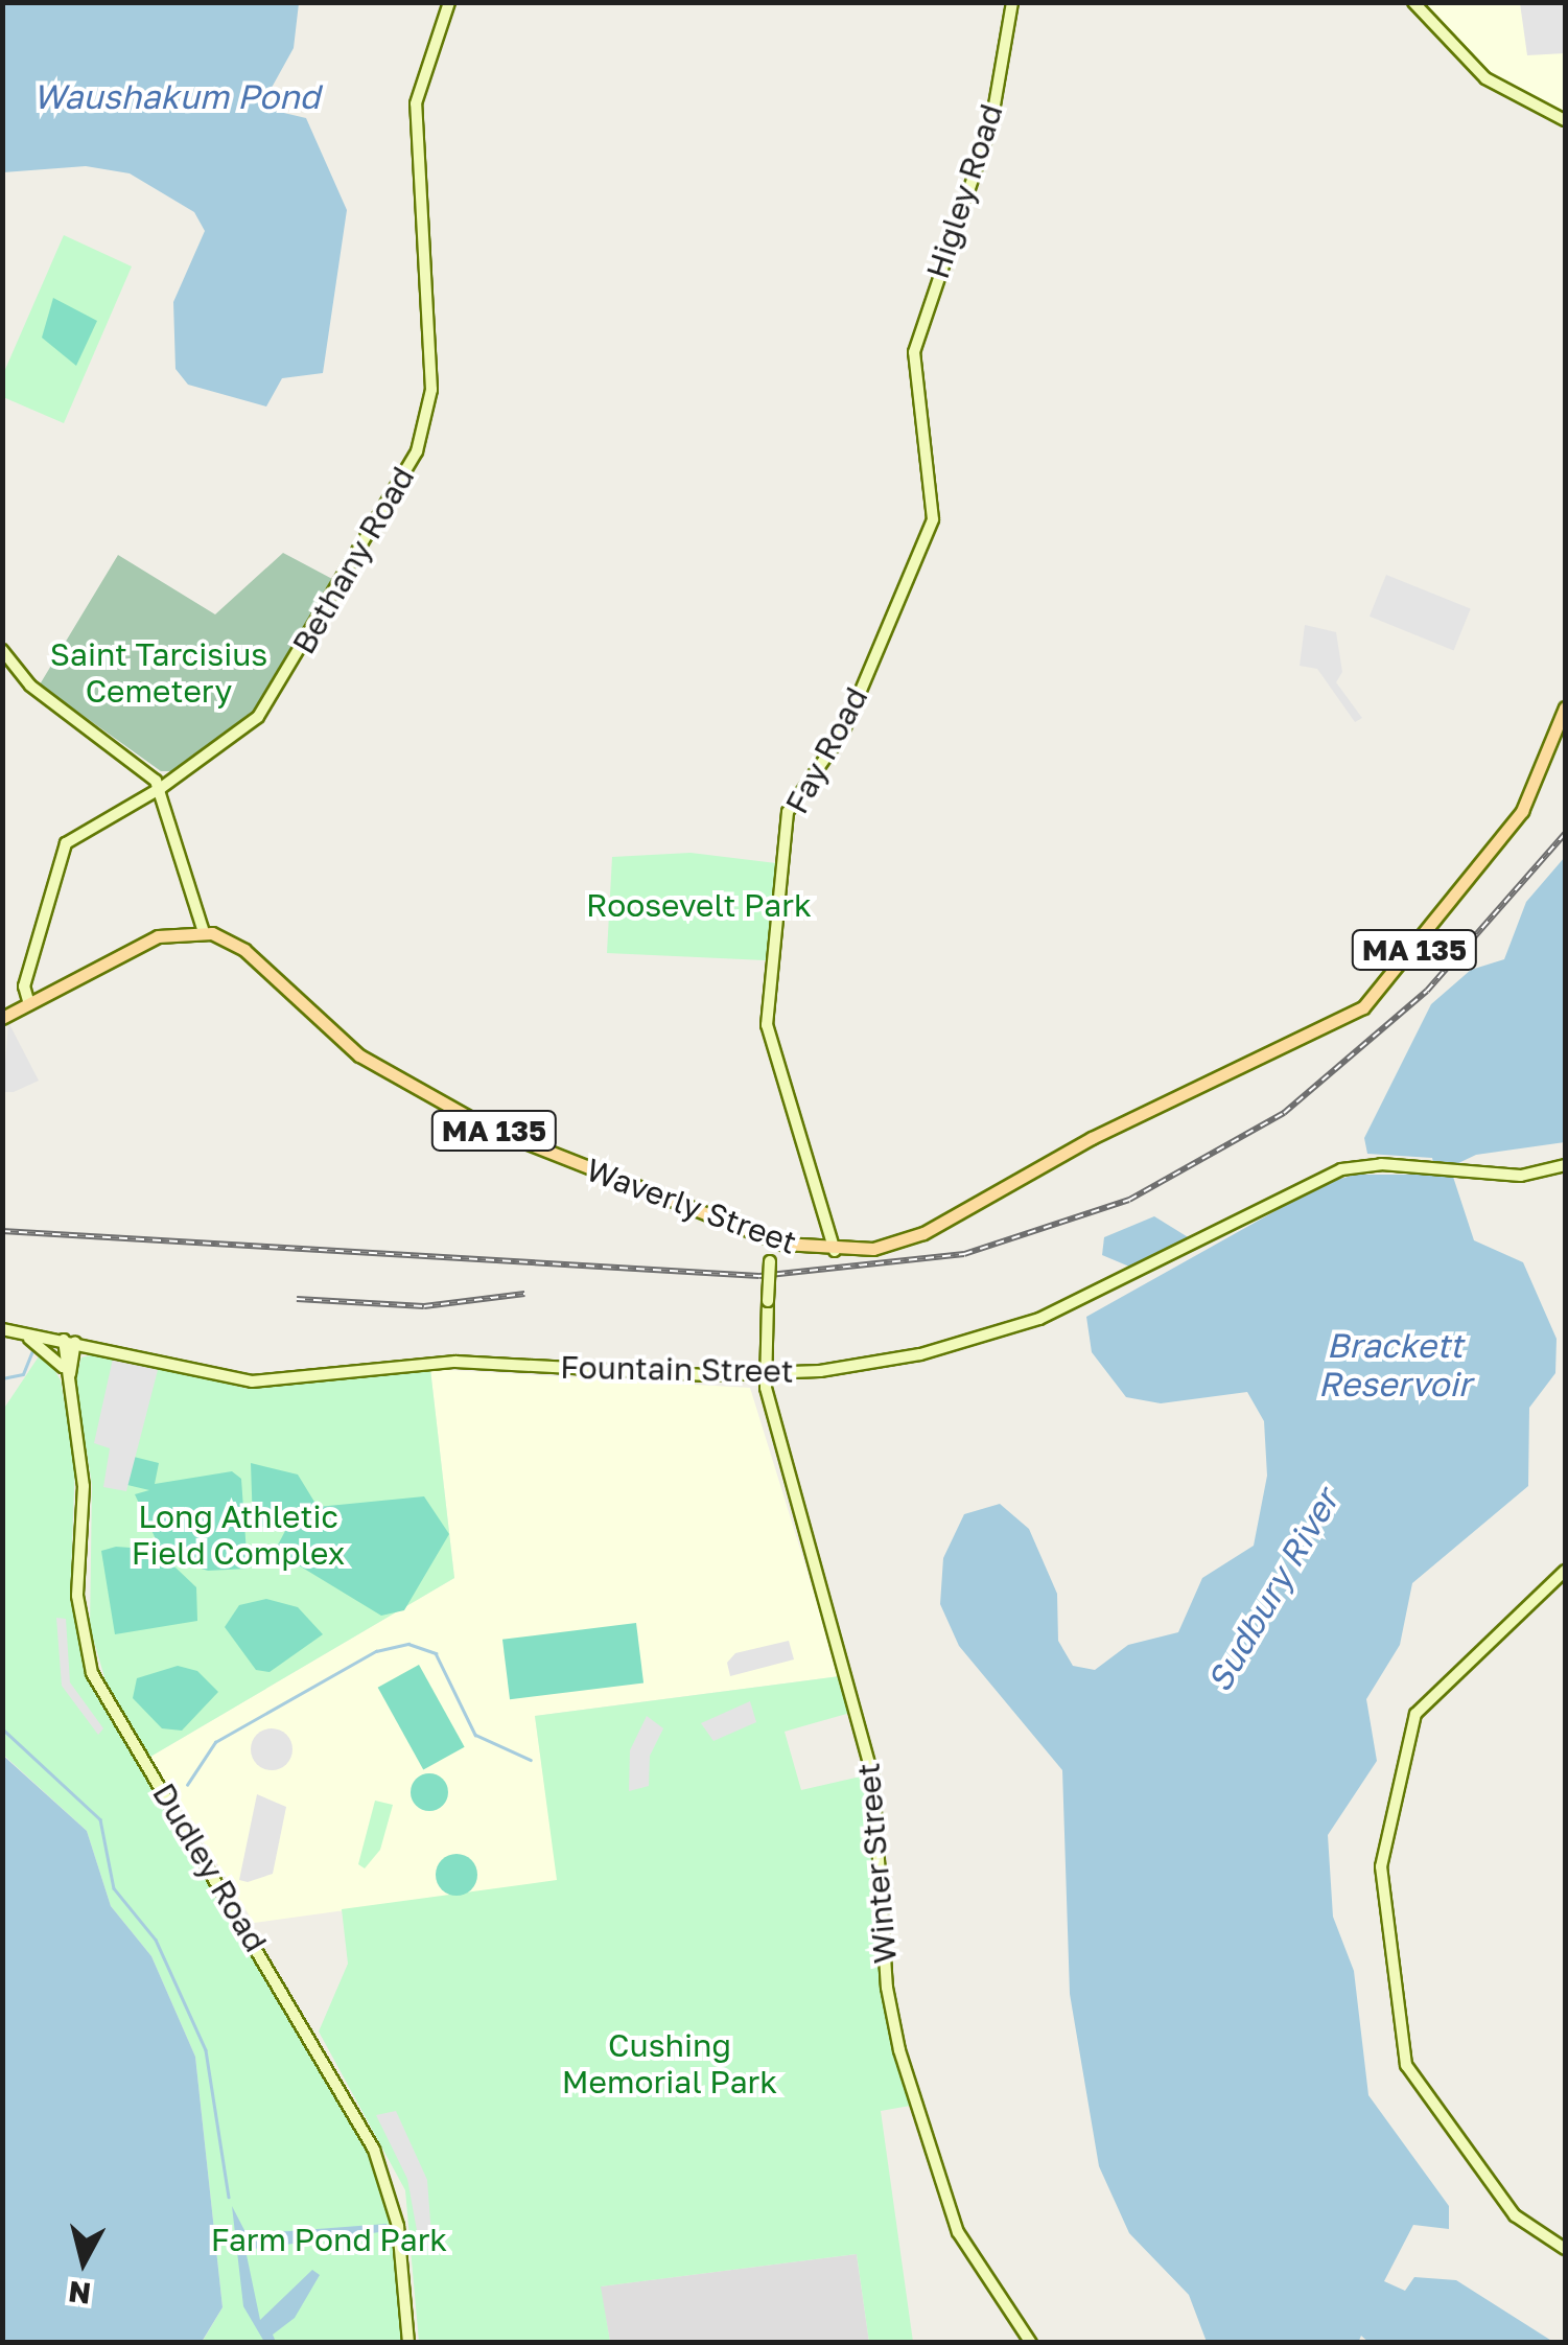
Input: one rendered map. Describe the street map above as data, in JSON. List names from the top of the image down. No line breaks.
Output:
{"streets":{"main road":["MA 135","Waverly Street"],"street":["Higley Road","Bethany Road","Fay Road","Fountain Street","Winter Street","Dudley Road"]},"crossings":[["Higley Road","Fay Road"],["Fay Road","Waverly Street"],["Waverly Street","Winter Street"],["Fountain Street","Winter Street"],["Fountain Street","Dudley Road"]],"water":["Waushakum Pond","Brackett Reservoir","Sudbury River"],"parks":["Saint Tarcisius Cemetery","Roosevelt Park","Long Athletic Field Complex","Cushing Memorial Park","Farm Pond Park"],"north":"bottom"}
